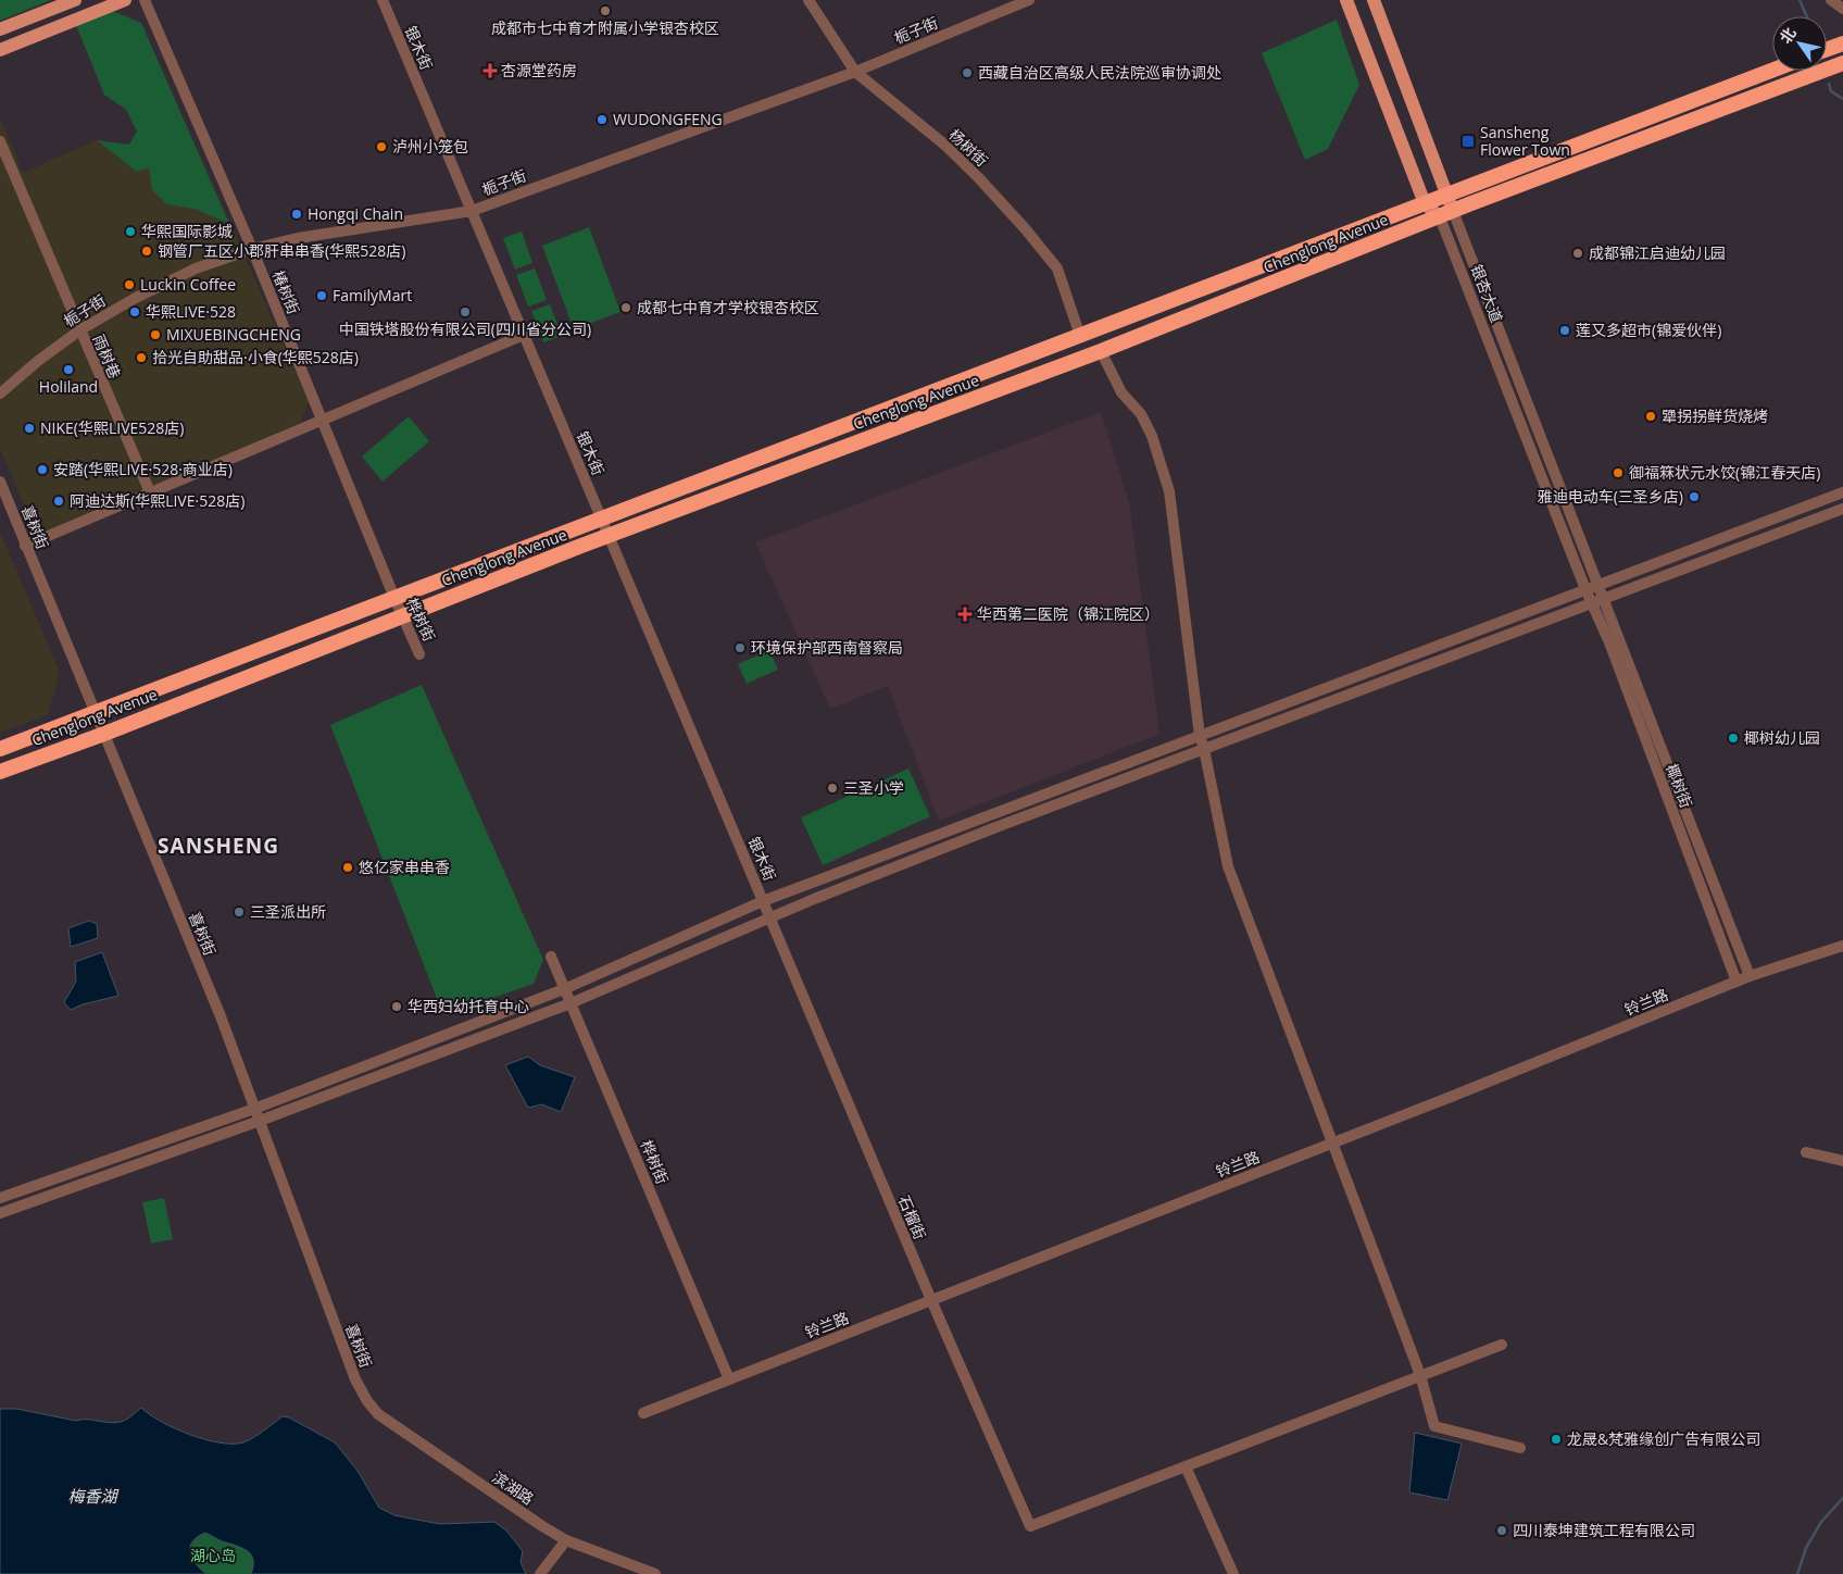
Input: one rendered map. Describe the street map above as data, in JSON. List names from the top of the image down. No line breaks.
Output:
{"streets":{"highway":["Chenglong Avenue"],"main road":["银杏大道"],"street":["栀子街","银木街","杨树街","椿树街","雨树巷","喜树街","桦树街","椰树街","铃兰路","石榴街","滨湖路"]},"crossings":[["栀子街","银木街"],["栀子街","杨树街"],["栀子街","椿树街"],["栀子街","雨树巷"],["银木街","Chenglong Avenue"],["银木街","石榴街"],["杨树街","Chenglong Avenue"],["Chenglong Avenue","椿树街"],["Chenglong Avenue","银杏大道"],["Chenglong Avenue","喜树街"],["Chenglong Avenue","桦树街"],["椿树街","桦树街"],["银杏大道","椰树街"],["喜树街","滨湖路"],["桦树街","铃兰路"],["椰树街","铃兰路"],["铃兰路","石榴街"]],"districts":["SANSHENG"],"water":["梅香湖"],"parks":["湖心岛"],"places":{"other":["成都市七中育才附属小学银杏校区","西藏自治区高级人民法院巡审协调处","WUDONGFENG","泸州小笼包","Hongqi Chain","华熙国际影城","钢管厂五区小郡肝串串香(华熙528店)","成都锦江启迪幼儿园","Luckin Coffee","FamilyMart","成都七中育才学校银杏校区","华熙LIVE·528","中国铁塔股份有限公司(四川省分公司)","莲又多超市(锦爱伙伴)","MIXUEBINGCHENG","拾光自助甜品·小食(华熙528店)","Holiland","犟拐拐鲜货烧烤","NIKE(华熙LIVE528店)","安踏(华熙LIVE·528·商业店)","御福箖状元水饺(锦江春天店)","雅迪电动车(三圣乡店)","阿迪达斯(华熙LIVE·528店)","环境保护部西南督察局","椰树幼儿园","三圣小学","悠亿家串串香","三圣派出所","华西妇幼托育中心","龙晟&梵雅缘创广告有限公司","四川泰坤建筑工程有限公司"],"health":["杏源堂药房","华西第二医院（锦江院区）"],"transit":["Sansheng Flower Town"]},"north":"top left"}
